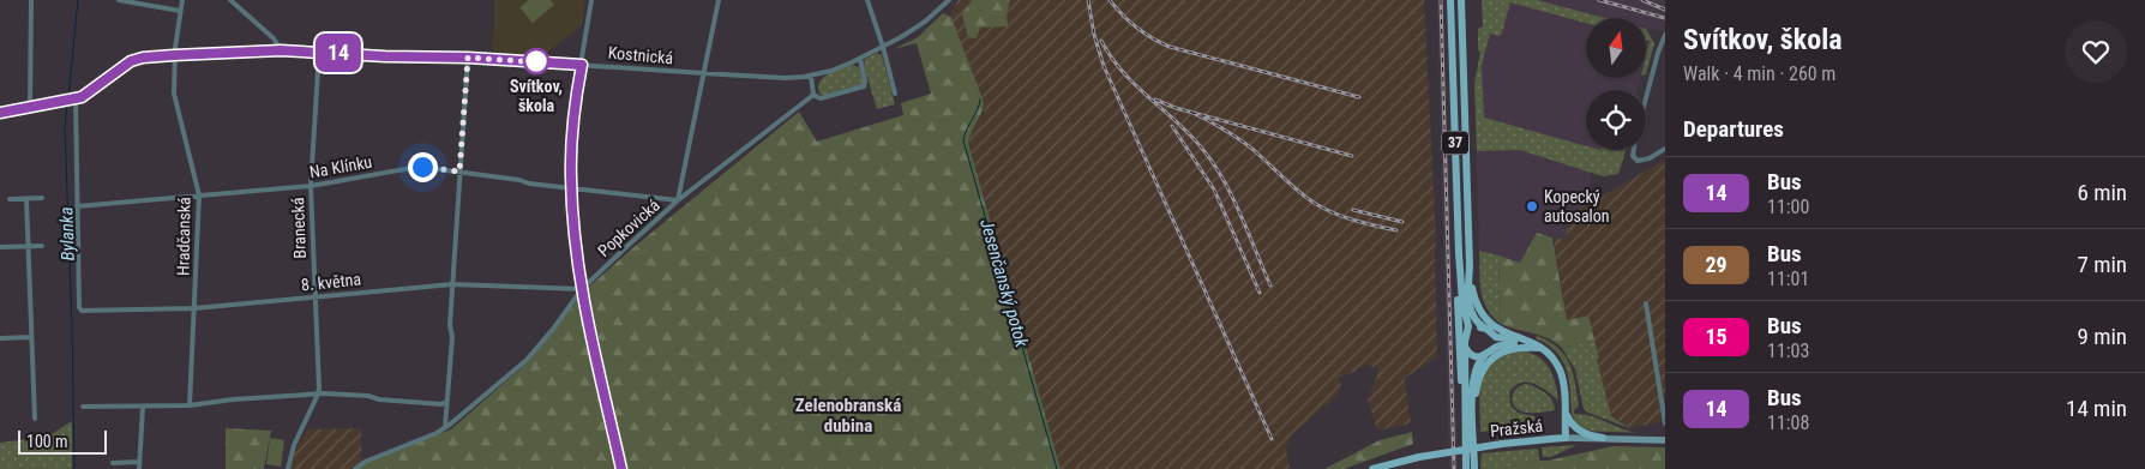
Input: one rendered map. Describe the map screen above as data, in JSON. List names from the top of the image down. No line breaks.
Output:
{"streets":{"main road":["37","Pražská"],"street":["Kostnická","Na Klínku","Branecká","Popkovická","Hradčanská","8. května"]},"crossings":[["Kostnická","Branecká"],["Kostnická","Hradčanská"],["Na Klínku","Branecká"],["Na Klínku","Popkovická"],["Na Klínku","Hradčanská"],["Na Klínku","8. května"],["Branecká","8. května"],["Popkovická","8. května"],["Hradčanská","8. května"]],"districts":["Zelenobranská dubina"],"water":["Bylanka","Jesenčanský potok"],"places":["Svítkov, škola","Kopecký autosalon"],"lines":["bus line 14"],"scale_bar":"100 m","north":"top","page":{"on_map":"14","heading":[["Svítkov, škola","Walk · 4 min · 260 m"],"Departures"],"list":[{"mark":"14","name":"Bus","note":"11:00","value":"6 min"},{"mark":"29","name":"Bus","note":"11:01","value":"7 min"},{"mark":"15","name":"Bus","note":"11:03","value":"9 min"},{"mark":"14","name":"Bus","note":"11:08","value":"14 min"}],"scale":"100 m"}}
